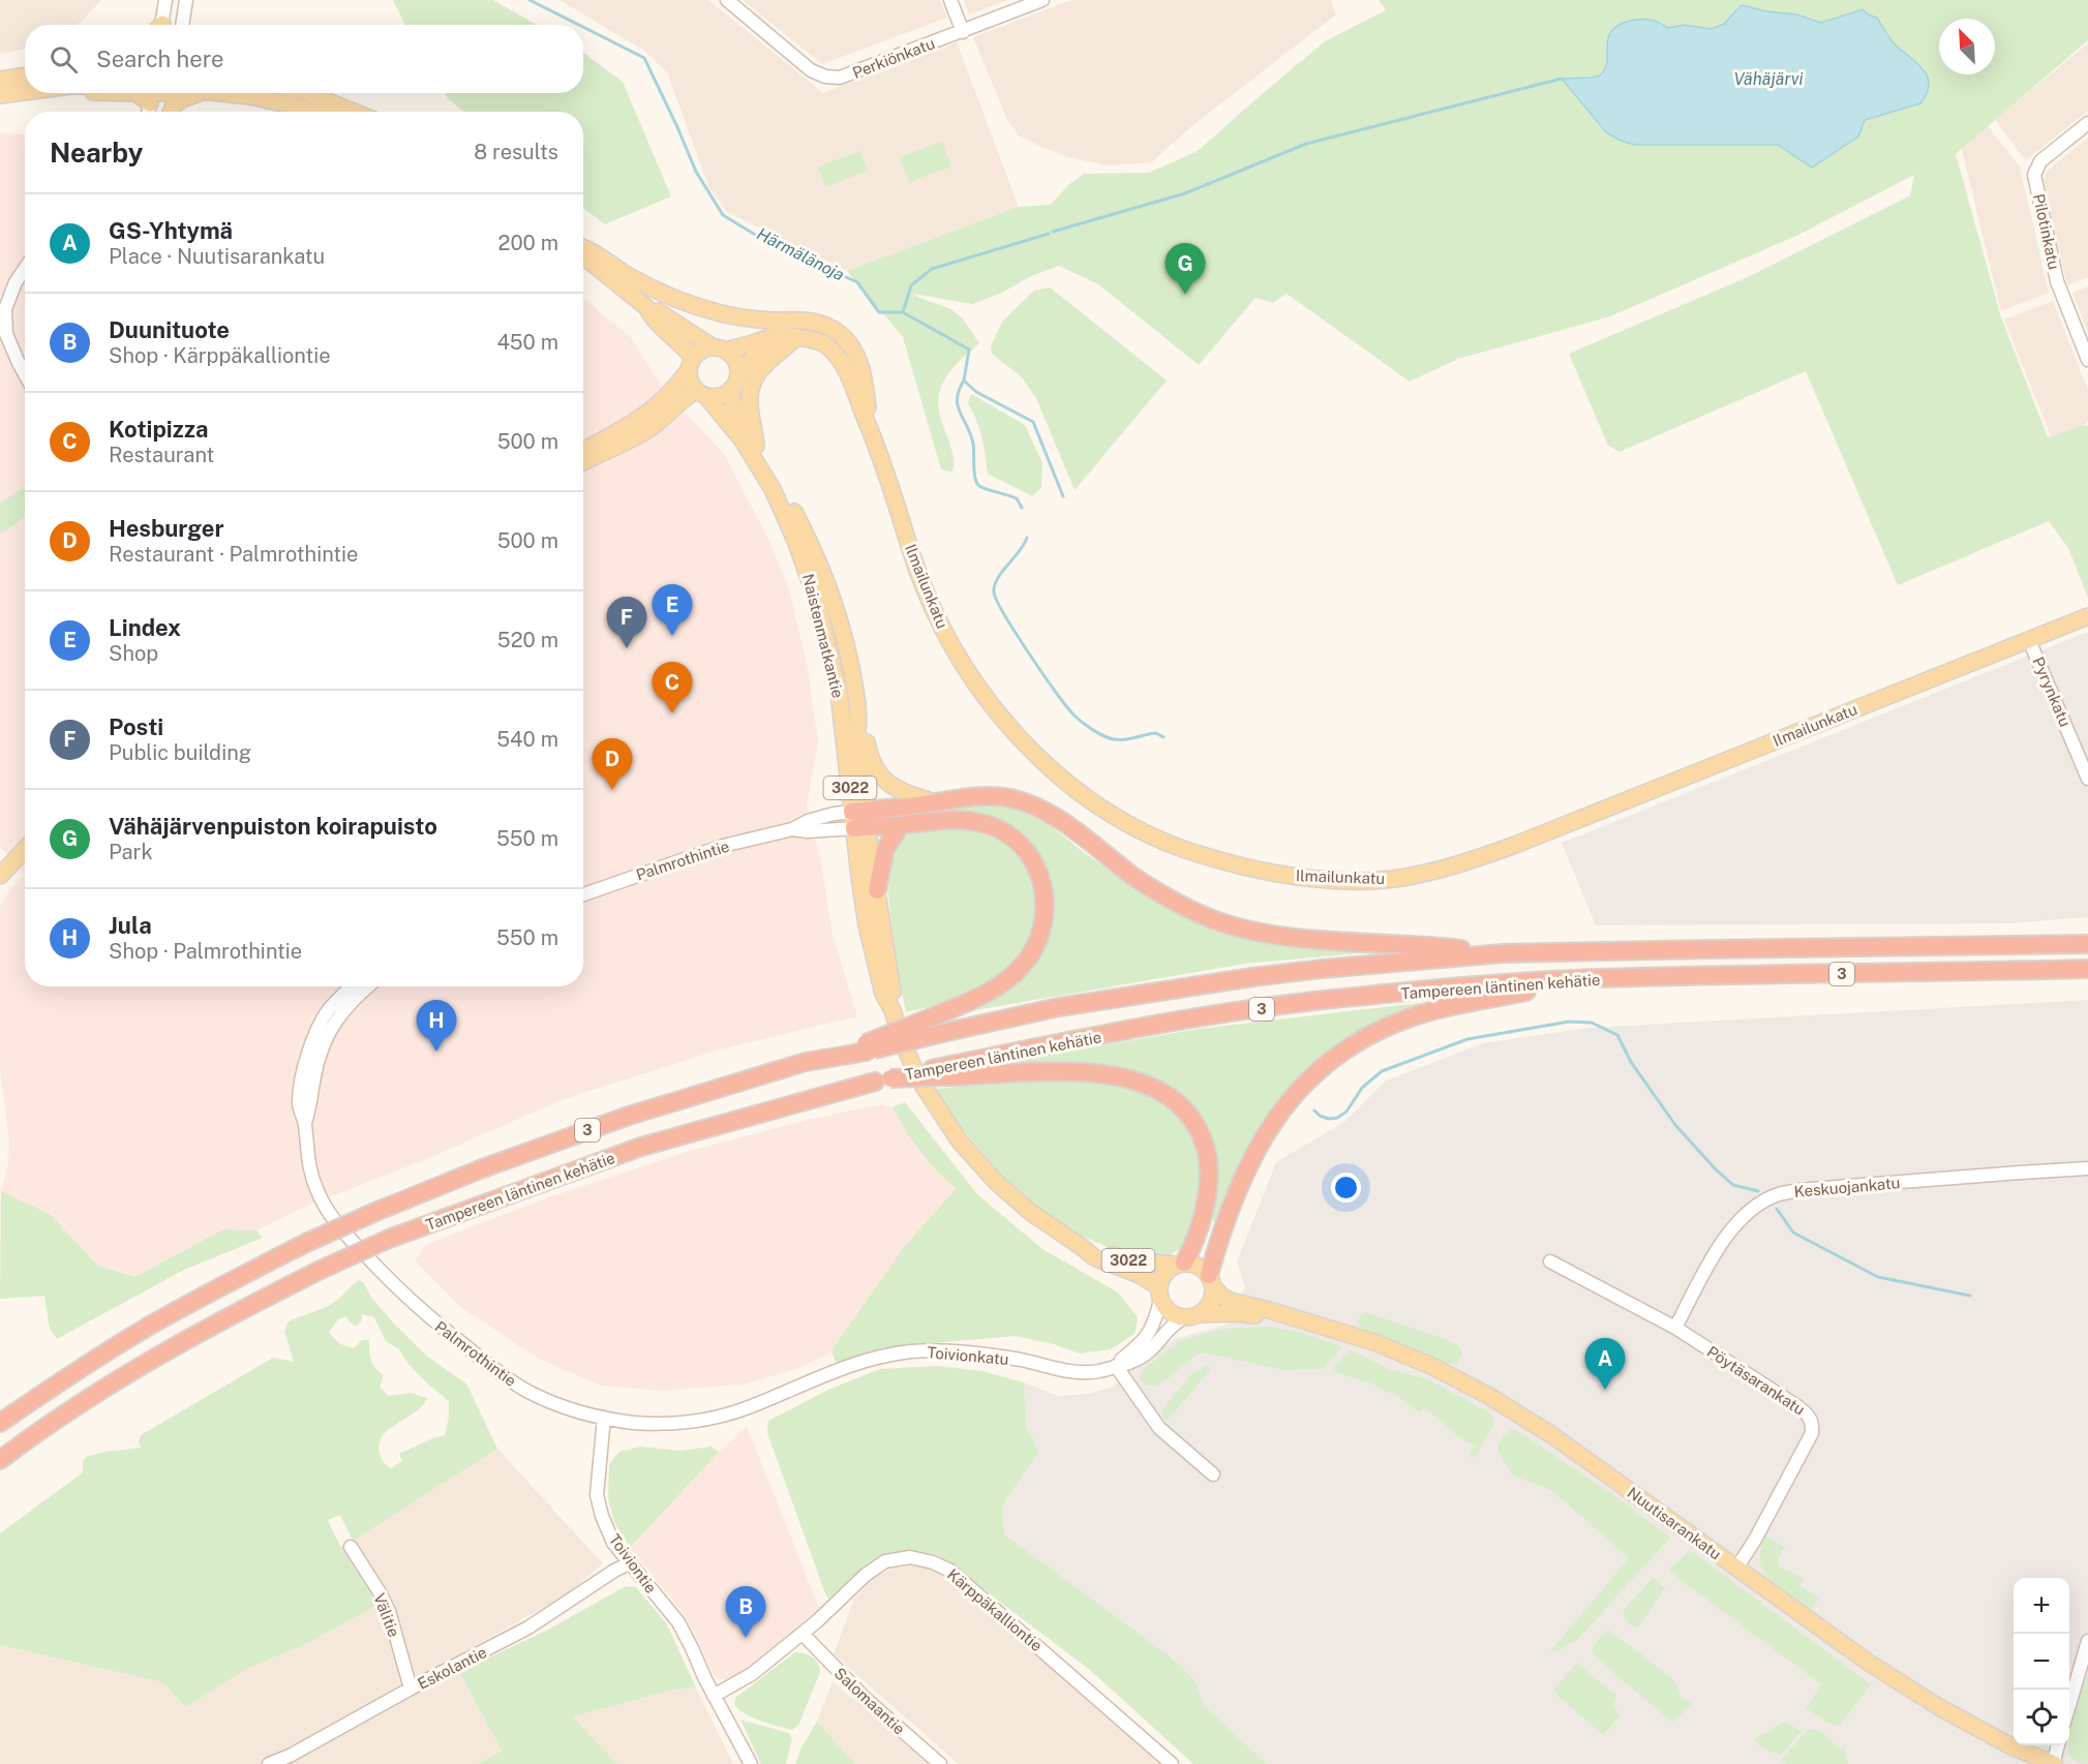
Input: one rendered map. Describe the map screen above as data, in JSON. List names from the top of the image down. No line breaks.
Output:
{"streets":{"highway":["3","Tampereen läntinen kehätie"],"main road":["Ilmailunkatu","Naistenmatkantie","3022","Nuutisarankatu"],"street":["Perkiönkatu","Pilotinkatu","Pyrynkatu","Palmrothintie","Keskuojankatu","Toivionkatu","Pöytäsarankatu","Toiviontie","Kärppäkalliontie","Välitie","Eskolantie","Salomaantie"]},"crossings":[["Ilmailunkatu","Naistenmatkantie"],["Ilmailunkatu","Pyrynkatu"],["Ilmailunkatu","3022"],["Naistenmatkantie","3022"],["Naistenmatkantie","Palmrothintie"],["Naistenmatkantie","Toivionkatu"],["Naistenmatkantie","Nuutisarankatu"],["Palmrothintie","Toivionkatu"],["Palmrothintie","Toiviontie"],["Keskuojankatu","Pöytäsarankatu"],["Toivionkatu","Nuutisarankatu"],["Pöytäsarankatu","Nuutisarankatu"],["Toiviontie","Kärppäkalliontie"],["Toiviontie","Eskolantie"],["Kärppäkalliontie","Salomaantie"],["Välitie","Eskolantie"]],"water":["Vähäjärvi","Härmälänoja"],"north":"top left","page":{"search":"Search here","heading":["Nearby","8 results"],"list":[{"mark":"A","name":"GS-Yhtymä","note":"Place · Nuutisarankatu","value":"200 m"},{"mark":"B","name":"Duunituote","note":"Shop · Kärppäkalliontie","value":"450 m"},{"mark":"C","name":"Kotipizza","note":"Restaurant","value":"500 m"},{"mark":"D","name":"Hesburger","note":"Restaurant · Palmrothintie","value":"500 m"},{"mark":"E","name":"Lindex","note":"Shop","value":"520 m"},{"mark":"F","name":"Posti","note":"Public building","value":"540 m"},{"mark":"G","name":"Vähäjärvenpuiston koirapuisto","note":"Park","value":"550 m"},{"mark":"H","name":"Jula","note":"Shop · Palmrothintie","value":"550 m"}],"pins":["G","E","F","C","D","H","A","B"],"map_buttons":["+","−"]}}
